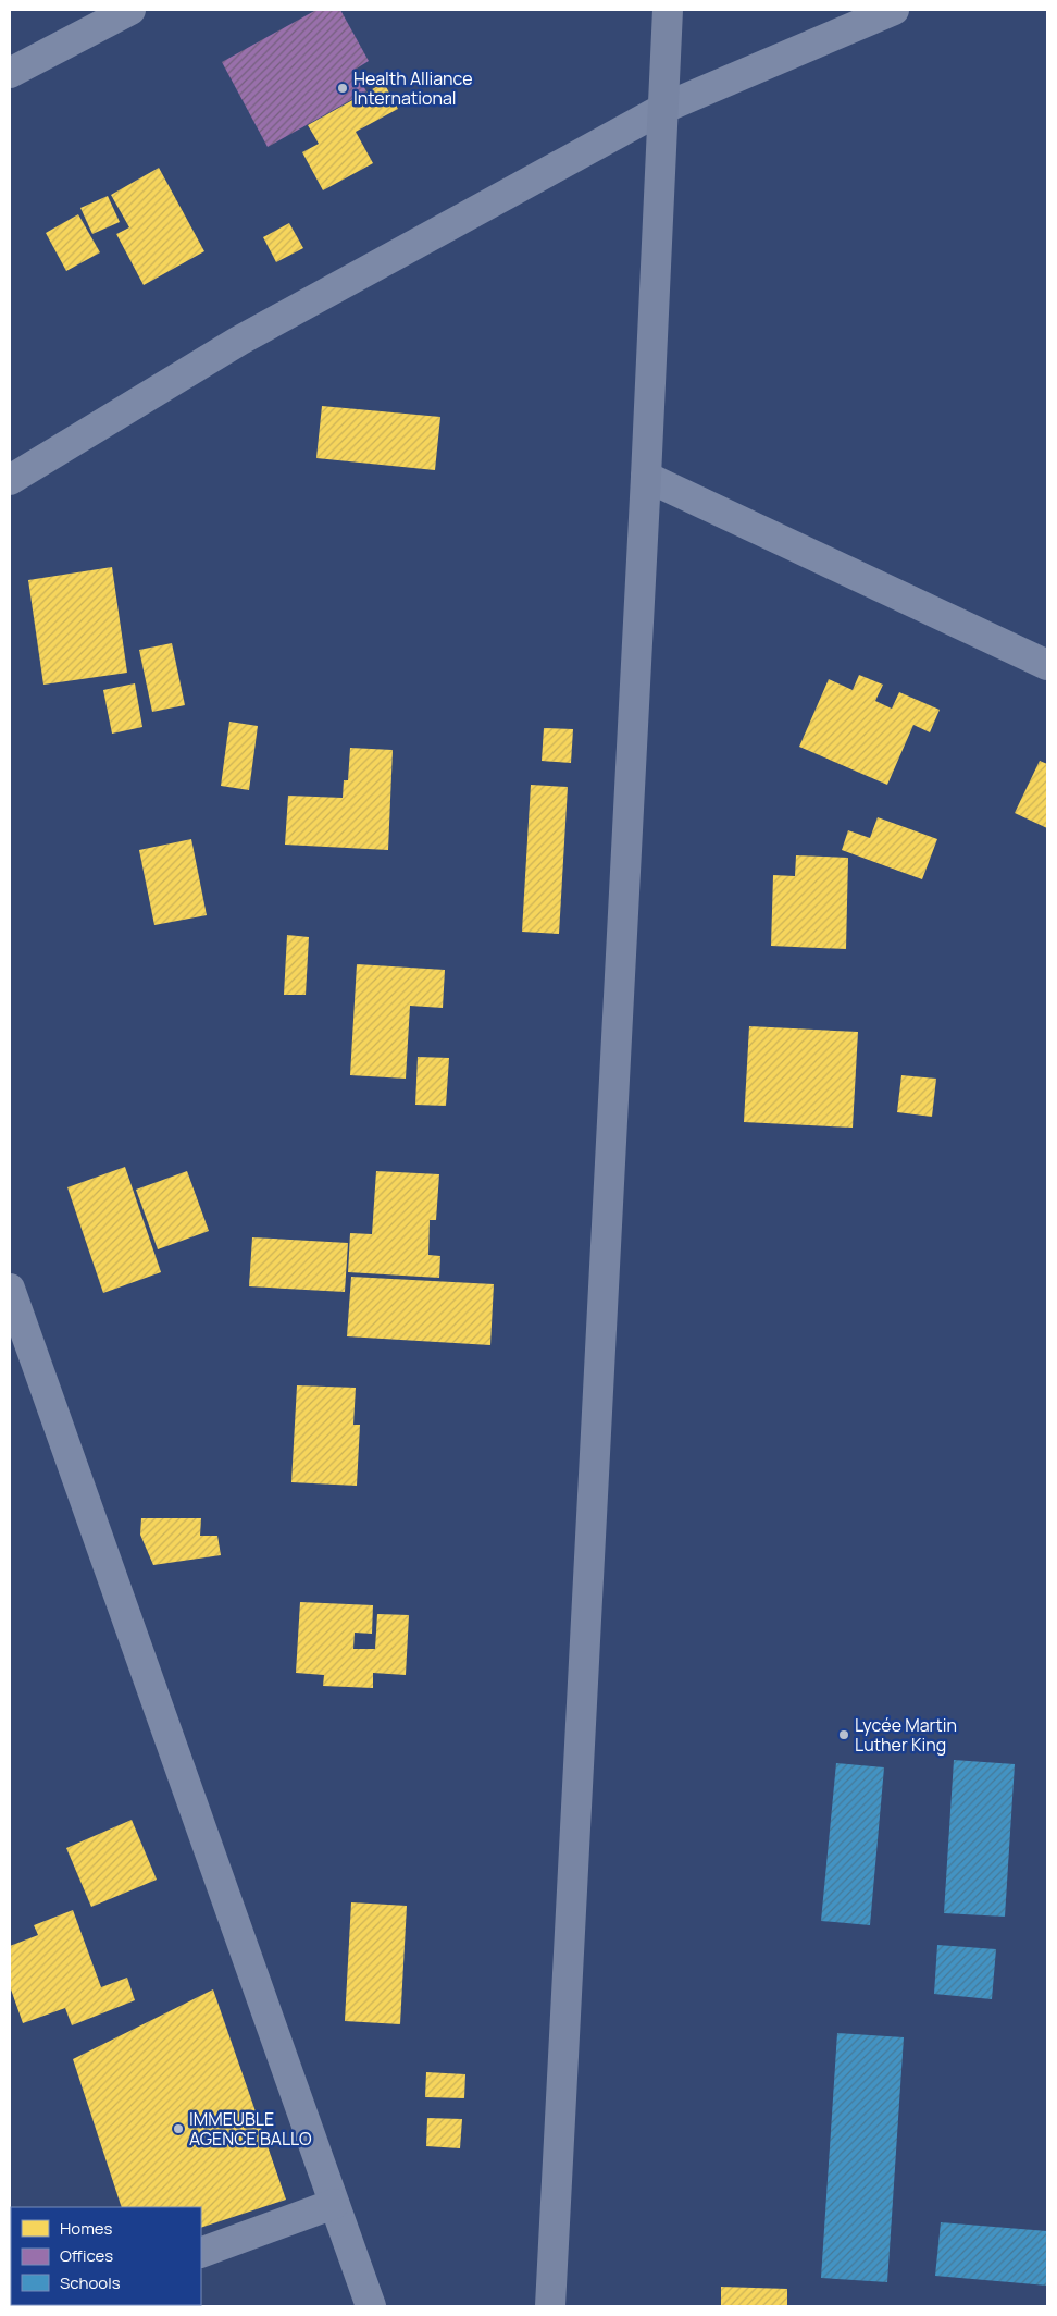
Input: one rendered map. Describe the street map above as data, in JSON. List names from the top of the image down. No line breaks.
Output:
{"places":["Health Alliance International","Lycée Martin Luther King","IMMEUBLE AGENCE BALLO"],"legend":["Homes","Offices","Schools"]}
